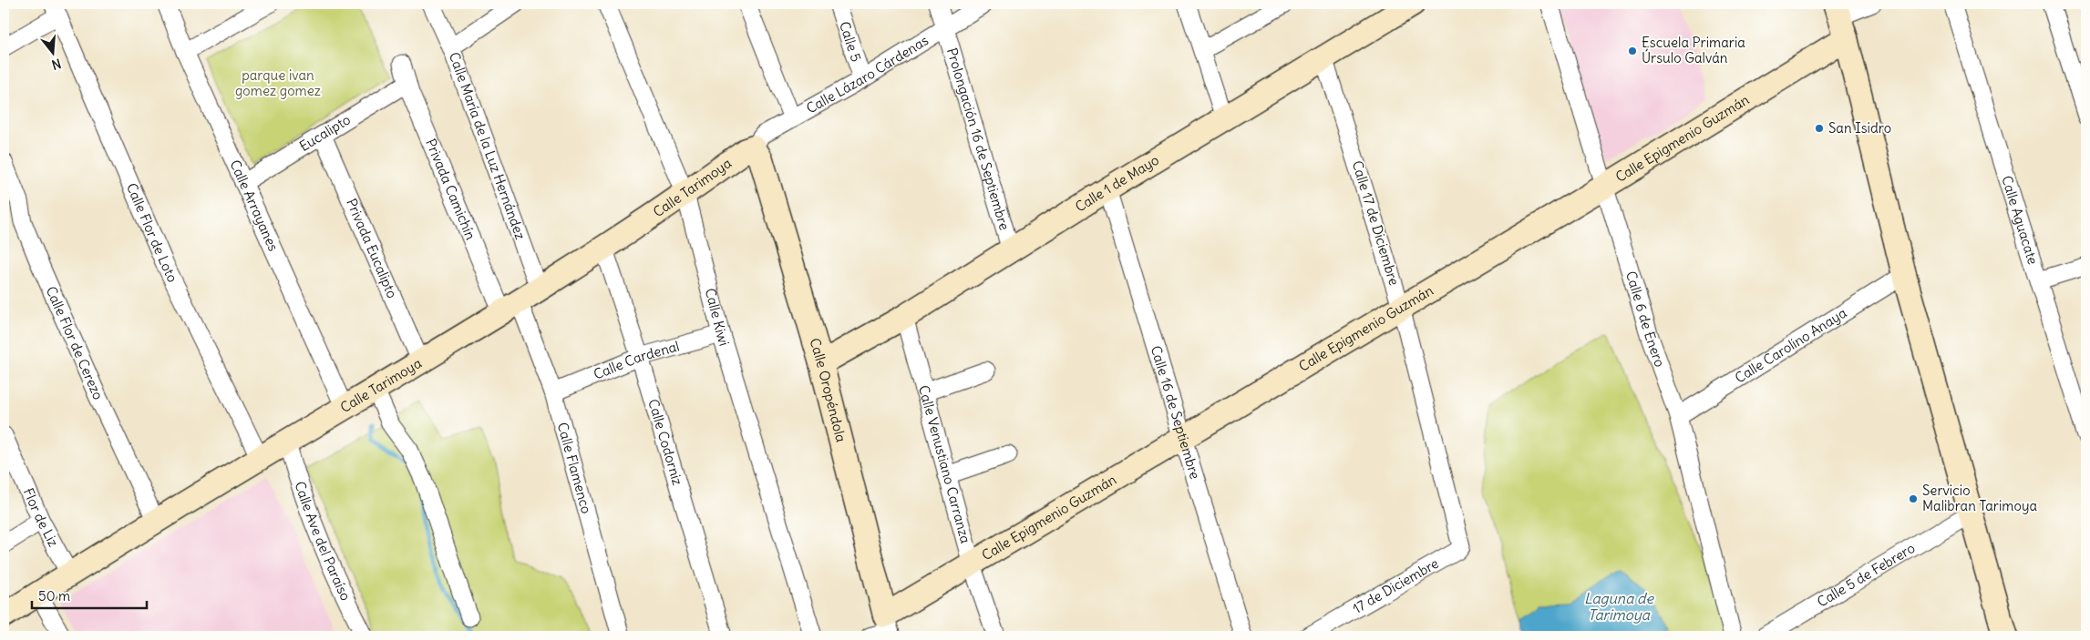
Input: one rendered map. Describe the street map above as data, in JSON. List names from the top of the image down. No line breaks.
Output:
{"streets":{"street":["Calle 5","Calle Lázaro Cárdenas","Eucalipto","Calle Epigmenio Guzmán","Prolongación 16 de Septiembre","Calle María de la Luz Hernández","Calle 1 de Mayo","Calle Tarimoya","Privada Camichín","Calle Arrayanes","Calle Aguacate","Calle 17 de Diciembre","Calle Flor de Loto","Privada Eucalipto","Calle Kiwi","Calle 6 de Enero","Calle Flor de Cerezo","Calle Carolino Anaya","Calle Cardenal","Calle Oropéndola","Calle 16 de Septiembre","Calle Codorniz","Calle Venustiano Carranza","Calle Flamenco","Flor de Liz","Calle Ave del Paraíso","Calle 5 de Febrero","17 de Diciembre"]},"crossings":[["Calle 5","Calle Lázaro Cárdenas"],["Calle Lázaro Cárdenas","Prolongación 16 de Septiembre"],["Calle Lázaro Cárdenas","Calle Tarimoya"],["Calle Lázaro Cárdenas","Calle Oropéndola"],["Eucalipto","Privada Camichín"],["Eucalipto","Calle Arrayanes"],["Eucalipto","Privada Eucalipto"],["Calle Epigmenio Guzmán","Calle 17 de Diciembre"],["Calle Epigmenio Guzmán","Calle 6 de Enero"],["Calle Epigmenio Guzmán","Calle Oropéndola"],["Calle Epigmenio Guzmán","Calle 16 de Septiembre"],["Calle Epigmenio Guzmán","Calle Venustiano Carranza"],["Prolongación 16 de Septiembre","Calle 1 de Mayo"],["Calle María de la Luz Hernández","Calle Tarimoya"],["Calle 1 de Mayo","Calle 17 de Diciembre"],["Calle 1 de Mayo","Calle Oropéndola"],["Calle 1 de Mayo","Calle 16 de Septiembre"],["Calle 1 de Mayo","Calle Venustiano Carranza"],["Calle Tarimoya","Privada Camichín"],["Calle Tarimoya","Calle Arrayanes"],["Calle Tarimoya","Calle Flor de Loto"],["Calle Tarimoya","Privada Eucalipto"],["Calle Tarimoya","Calle Kiwi"],["Calle Tarimoya","Calle Flor de Cerezo"],["Calle Tarimoya","Calle Oropéndola"],["Calle Tarimoya","Calle Codorniz"],["Calle Tarimoya","Calle Flamenco"],["Calle Tarimoya","Flor de Liz"],["Calle Tarimoya","Calle Ave del Paraíso"],["Privada Camichín","Calle Flamenco"],["Calle 17 de Diciembre","17 de Diciembre"],["Calle Kiwi","Calle Cardenal"],["Calle 6 de Enero","Calle Carolino Anaya"],["Calle Cardenal","Calle Codorniz"],["Calle Cardenal","Calle Flamenco"]],"water":["Laguna de Tarimoya"],"parks":["parque ivan gomez gomez"],"places":["Escuela Primaria Úrsulo Galván","San Isidro","Servicio Malibran Tarimoya"],"scale_bar":"50 m","north":"bottom"}
